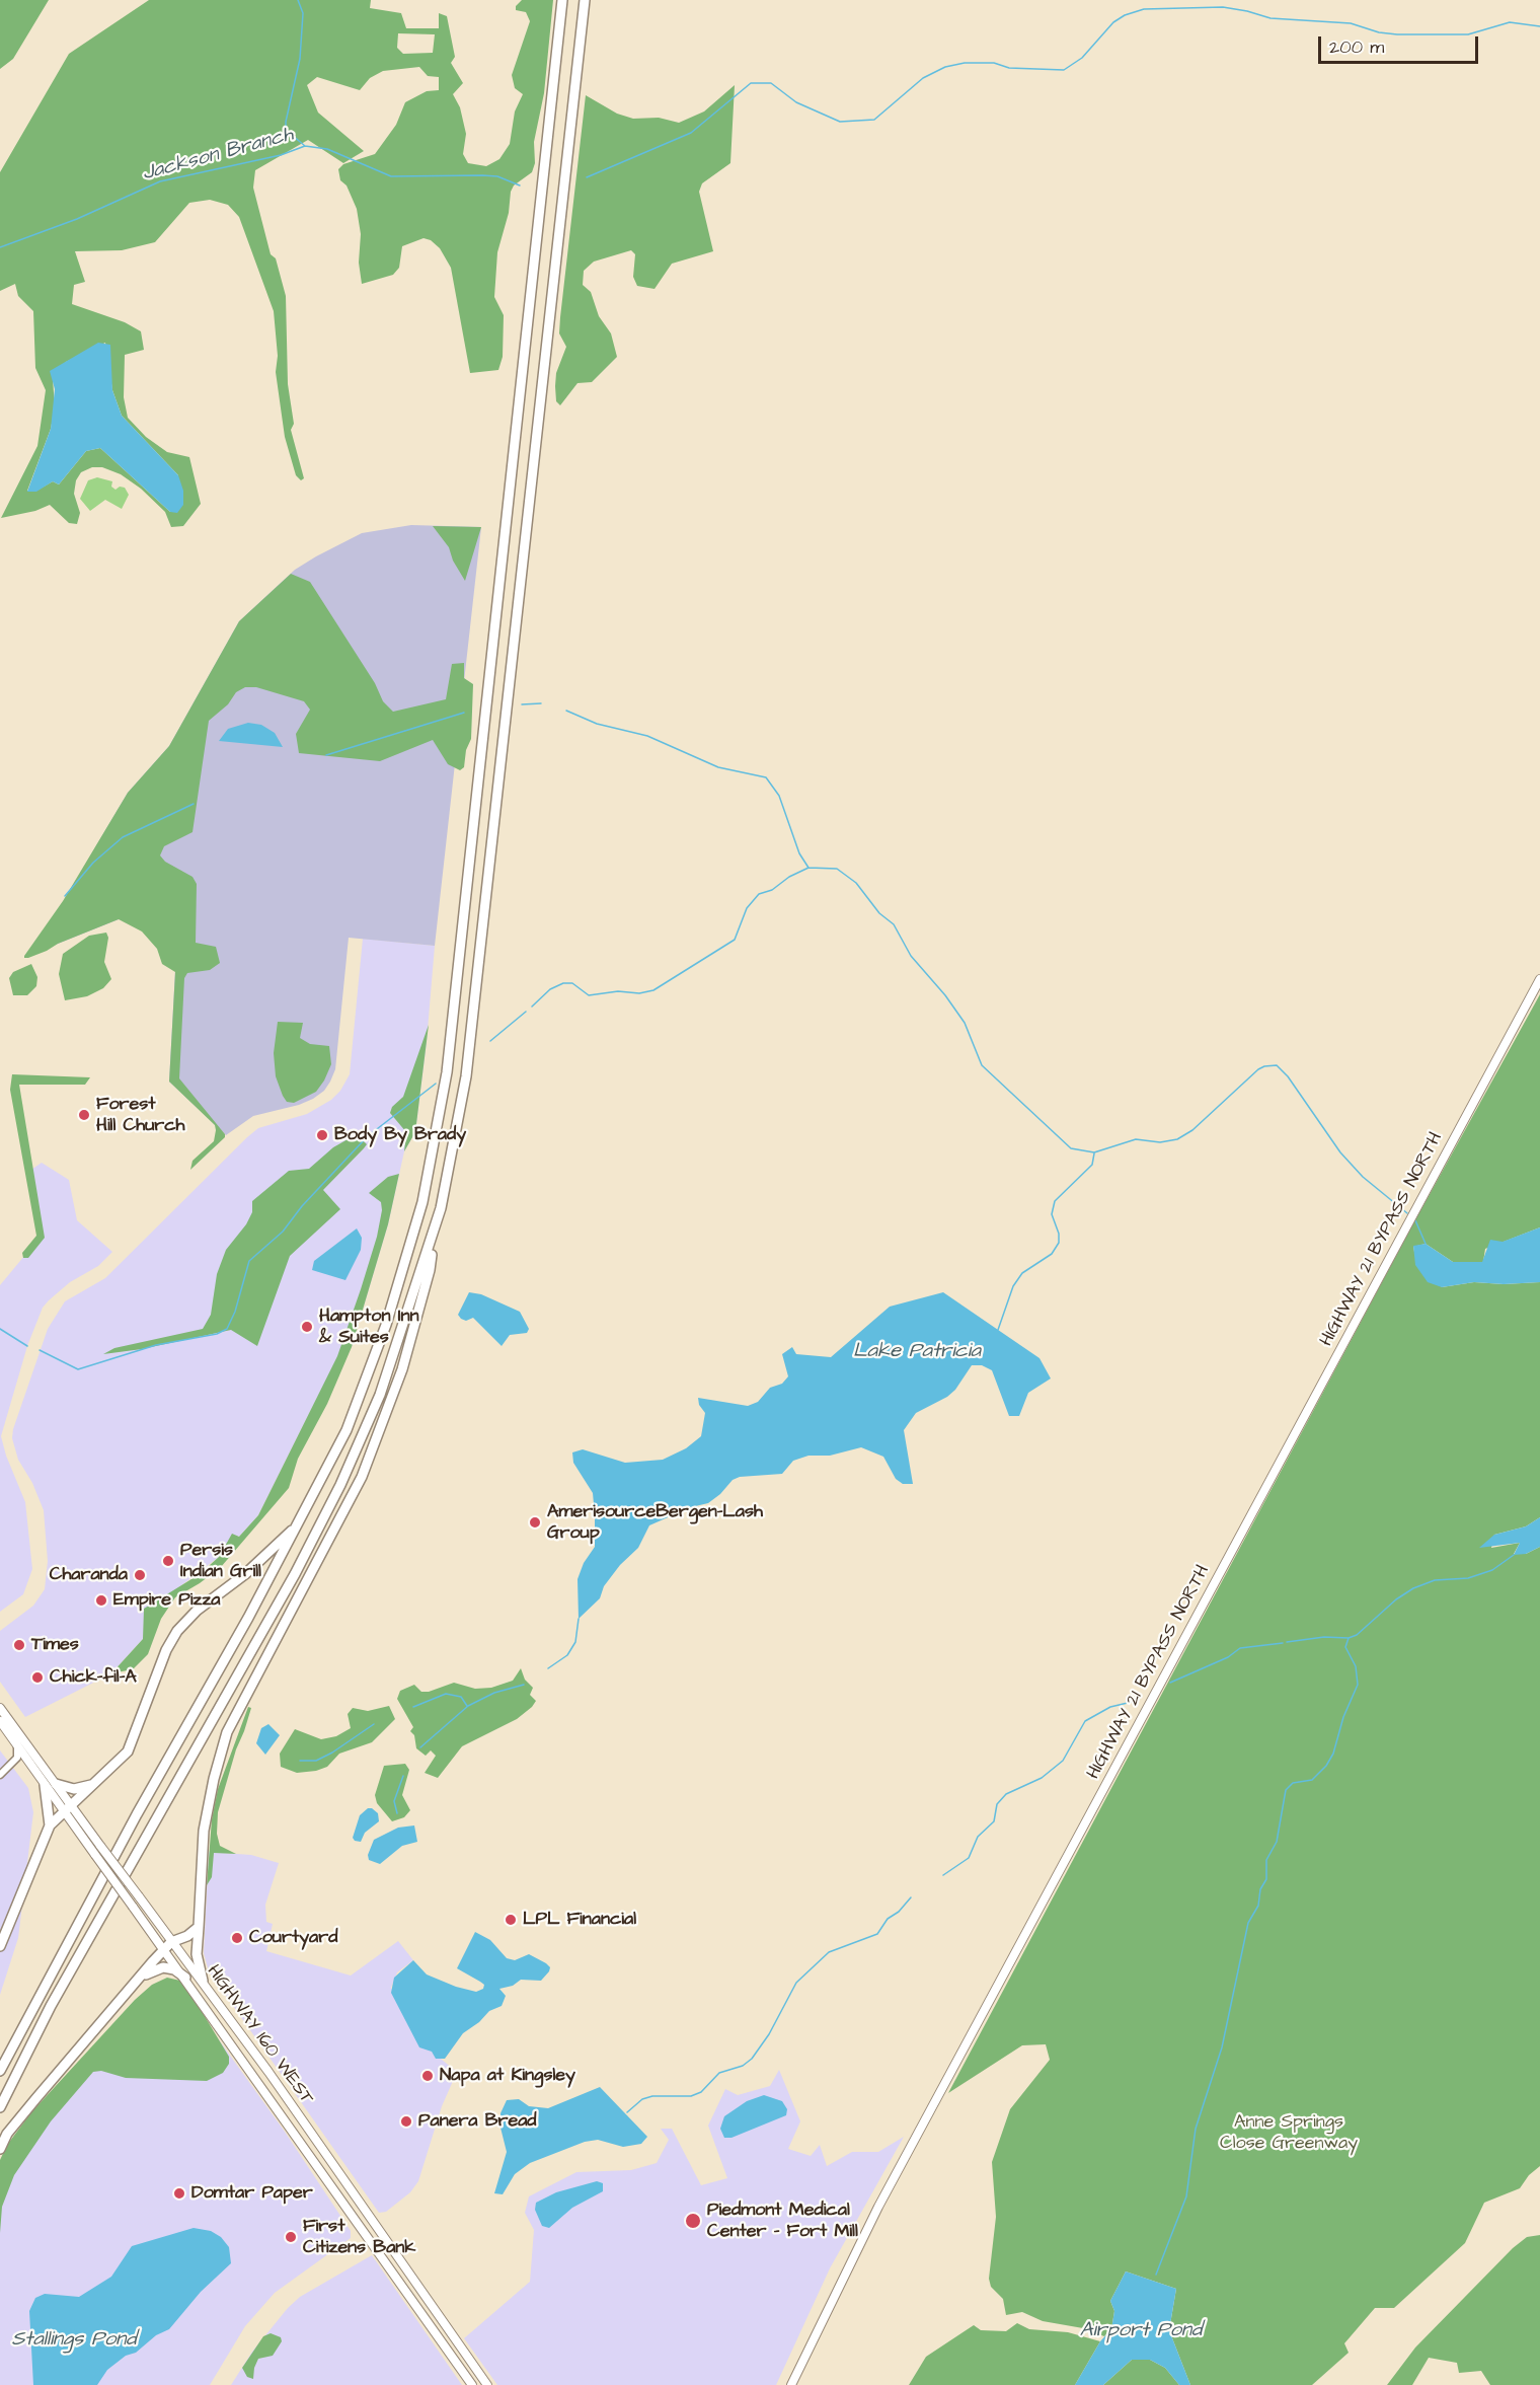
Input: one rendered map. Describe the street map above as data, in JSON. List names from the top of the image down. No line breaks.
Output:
{"streets":{"main road":["HIGHWAY 21 BYPASS NORTH","HIGHWAY 160 WEST"]},"water":["Jackson Branch","Lake Patricia","Airport Pond","Stallings Pond"],"parks":["Anne Springs Close Greenway"],"places":["Forest Hill Church","Body By Brady","Hampton Inn & Suites","AmerisourceBergen-Lash Group","Persis Indian Grill","Charanda","Empire Pizza","Times","Chick-fil-A","LPL Financial","Courtyard","Napa at Kingsley","Panera Bread","Domtar Paper","Piedmont Medical Center – Fort Mill","First Citizens Bank"],"scale_bar":"200 m"}
